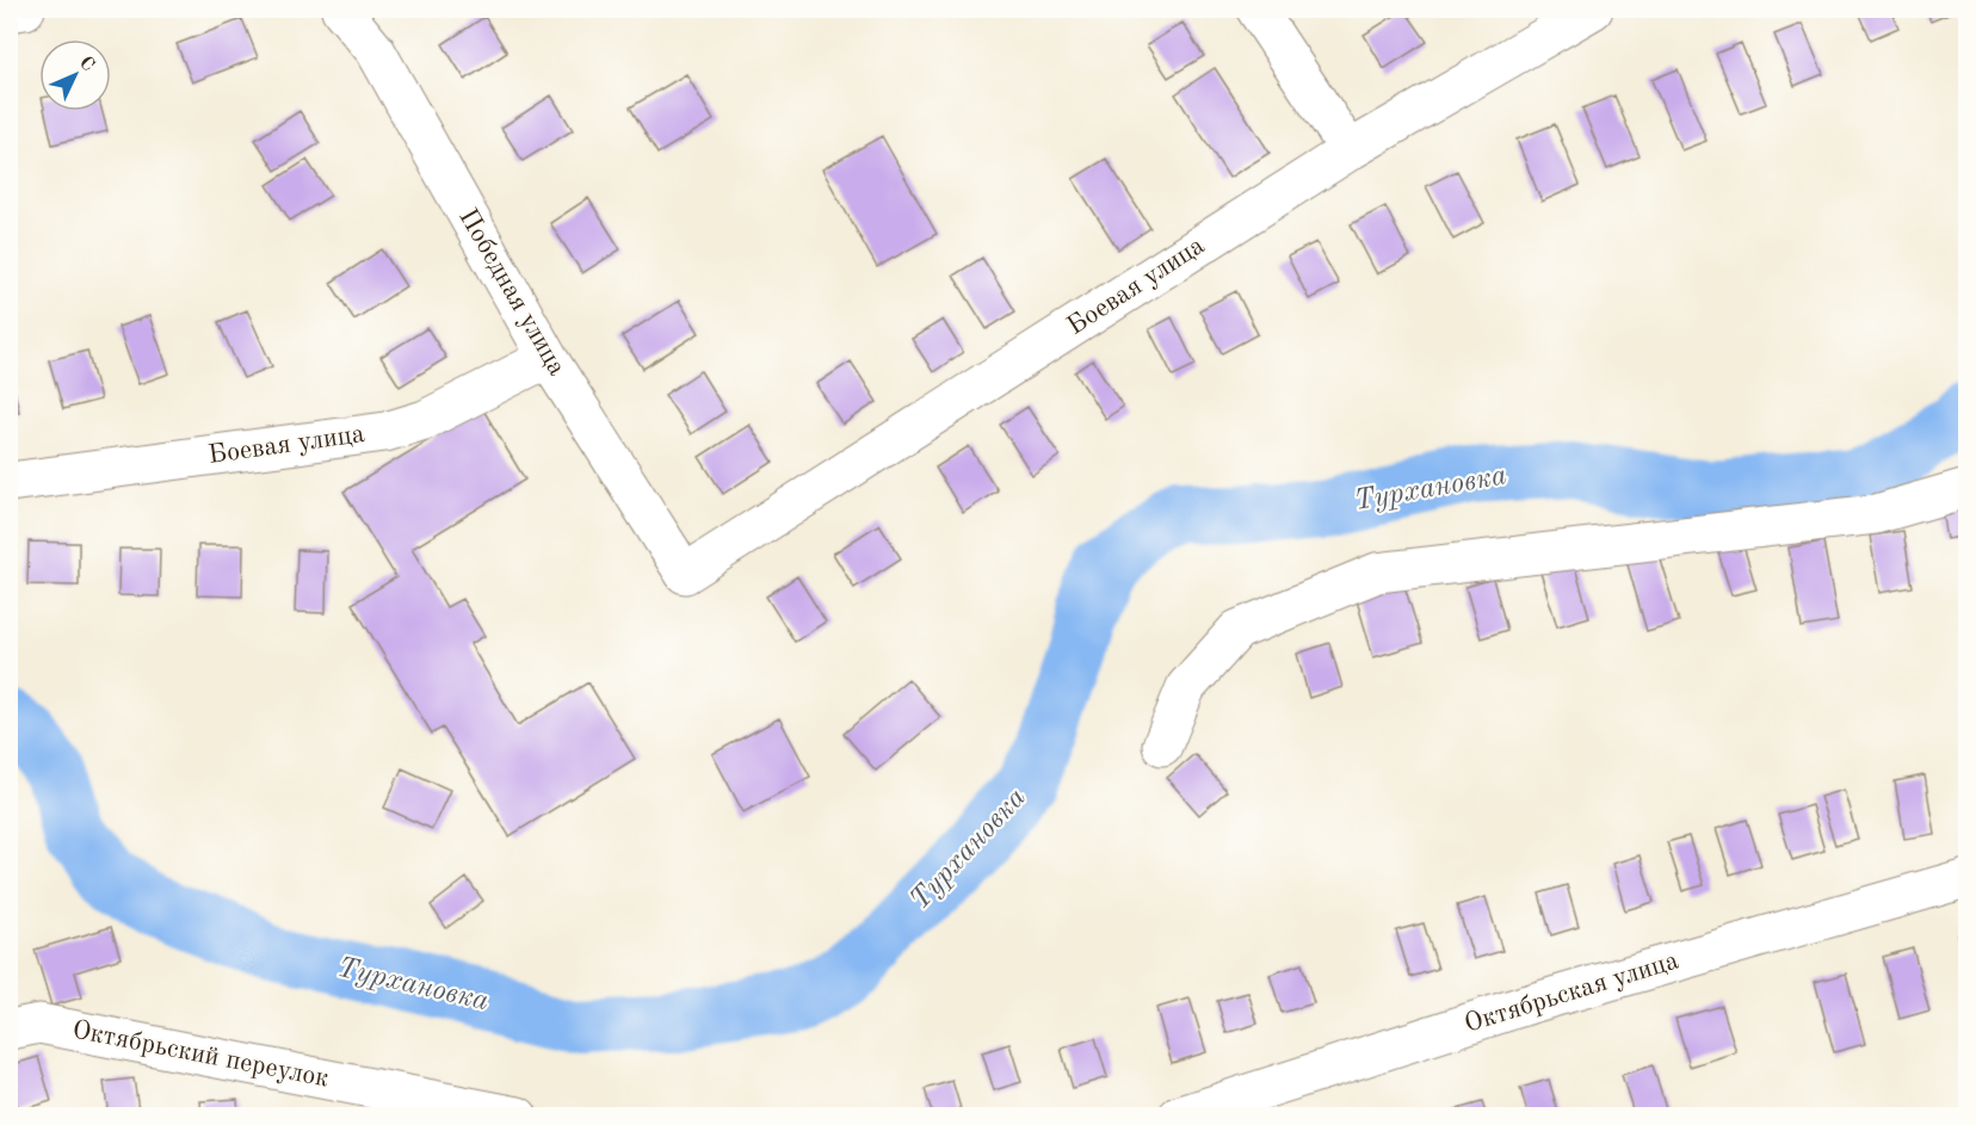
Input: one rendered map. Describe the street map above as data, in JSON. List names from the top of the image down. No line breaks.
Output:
{"streets":{"street":["Боевая улица","Победная улица","Октябрьская улица","Октябрьский переулок"]},"crossings":[["Боевая улица","Победная улица"]],"water":["Турхановка"],"north":"top right"}
